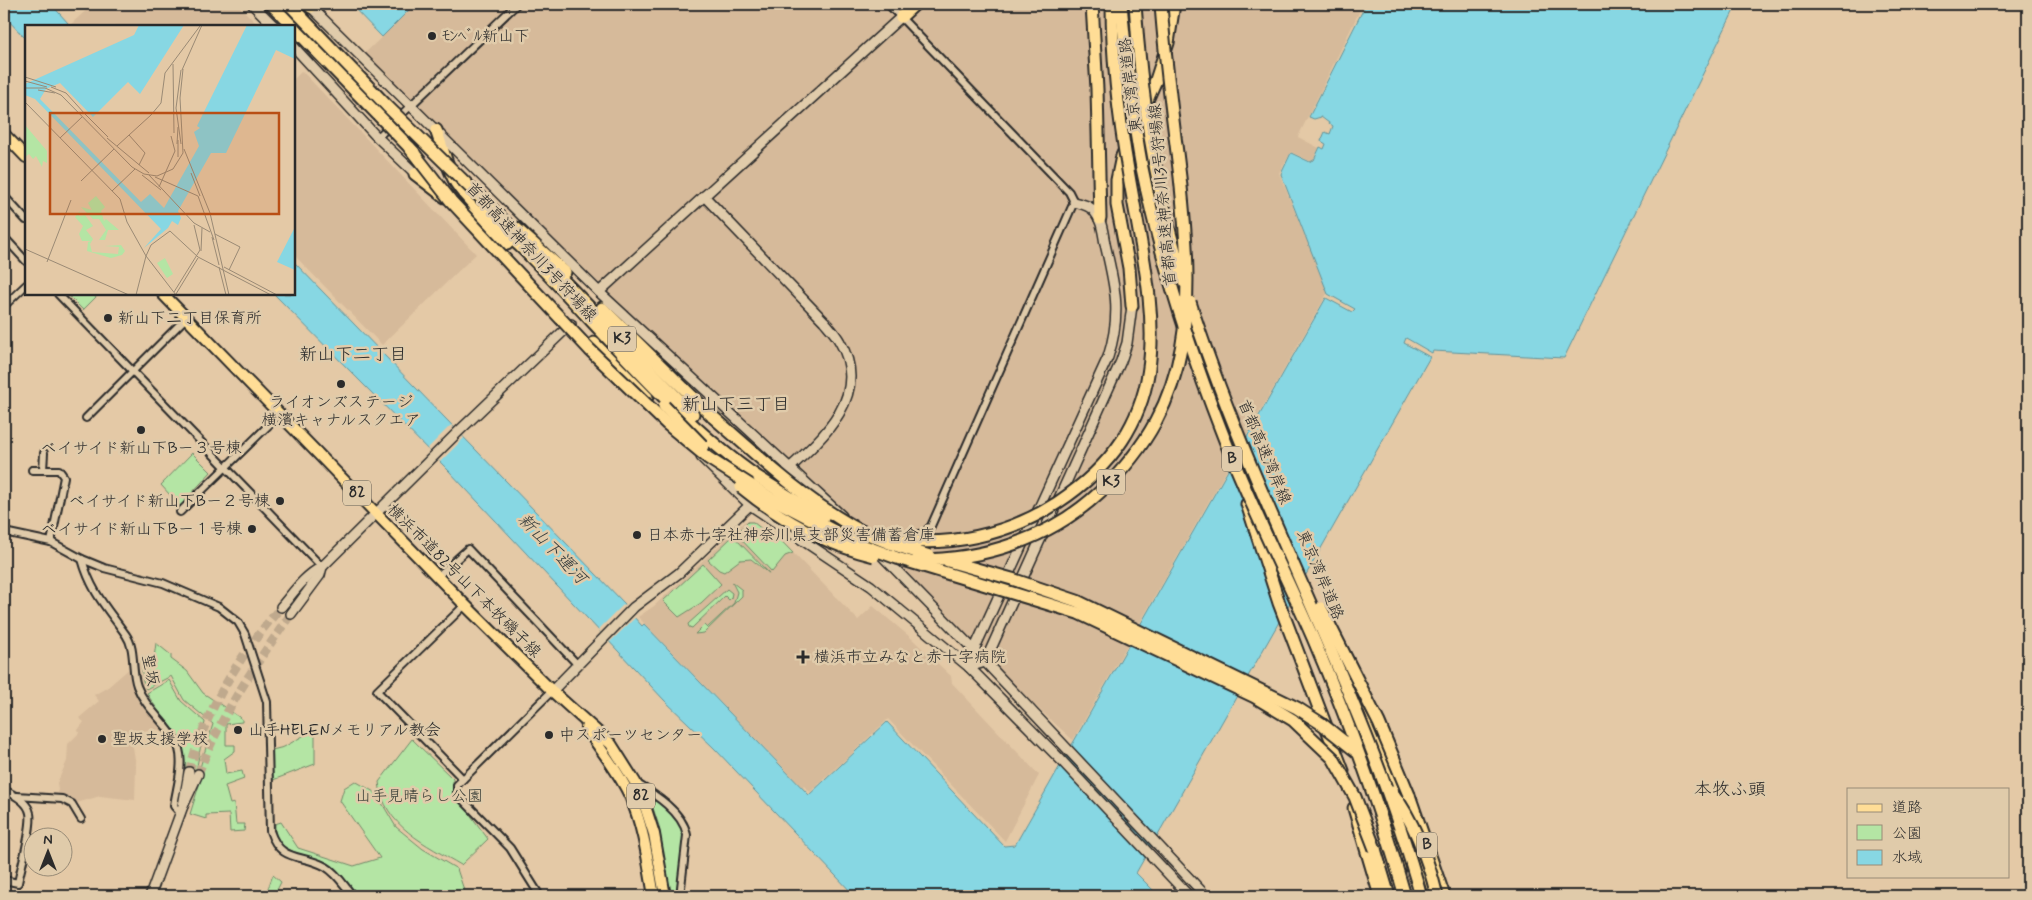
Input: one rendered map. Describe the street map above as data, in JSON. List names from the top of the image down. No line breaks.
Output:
{"streets":{"highway":["東京湾岸道路","首都高速神奈川3号狩場線","K3","首都高速湾岸線","B"],"main road":["82","横浜市道82号山下本牧磯子線"],"street":["聖坂"]},"crossings":[["東京湾岸道路","首都高速湾岸線"],["東京湾岸道路","B"],["首都高速神奈川3号狩場線","K3"],["首都高速湾岸線","B"]],"districts":["新山下二丁目","新山下三丁目","本牧ふ頭"],"water":["新山下運河"],"parks":["山手見晴らし公園"],"places":{"other":["ﾓﾝﾍﾞﾙ新山下","新山下二丁目保育所","ライオンズステージ 横濱キャナルスクエア","ベイサイド新山下Bー３号棟","ベイサイド新山下Bー２号棟","ベイサイド新山下Bー１号棟","日本赤十字社神奈川県支部災害備蓄倉庫","山手HELENメモリアル教会","中スポーツセンター","聖坂支援学校"],"health":["横浜市立みなと赤十字病院"]},"legend":["道路","公園","水域"],"north":"top"}
